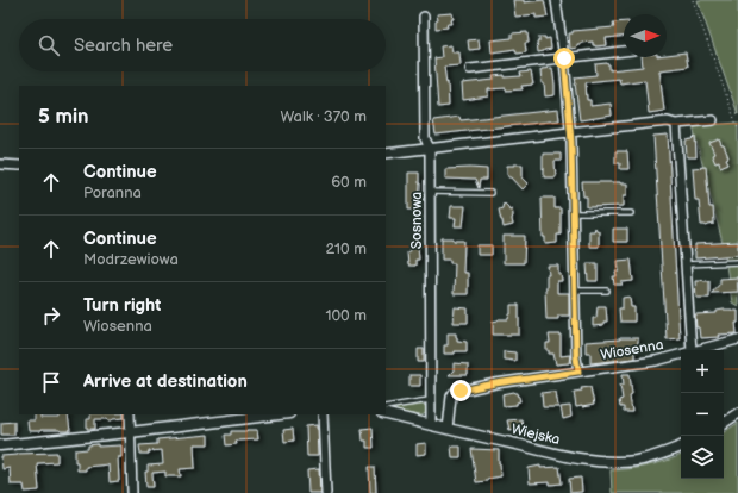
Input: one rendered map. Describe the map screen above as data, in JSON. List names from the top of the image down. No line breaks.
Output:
{"streets":{"street":["Sosnowa","Wiosenna","Wiejska"]},"crossings":[["Sosnowa","Wiejska"],["Wiosenna","Wiejska"]],"north":"right","page":{"search":"Search here","heading":["5 min","Walk · 370 m"],"list":[["Continue","Poranna","60 m"],["Continue","Modrzewiowa","210 m"],["Turn right","Wiosenna","100 m"],"Arrive at destination"],"map_buttons":["+","−"]}}
